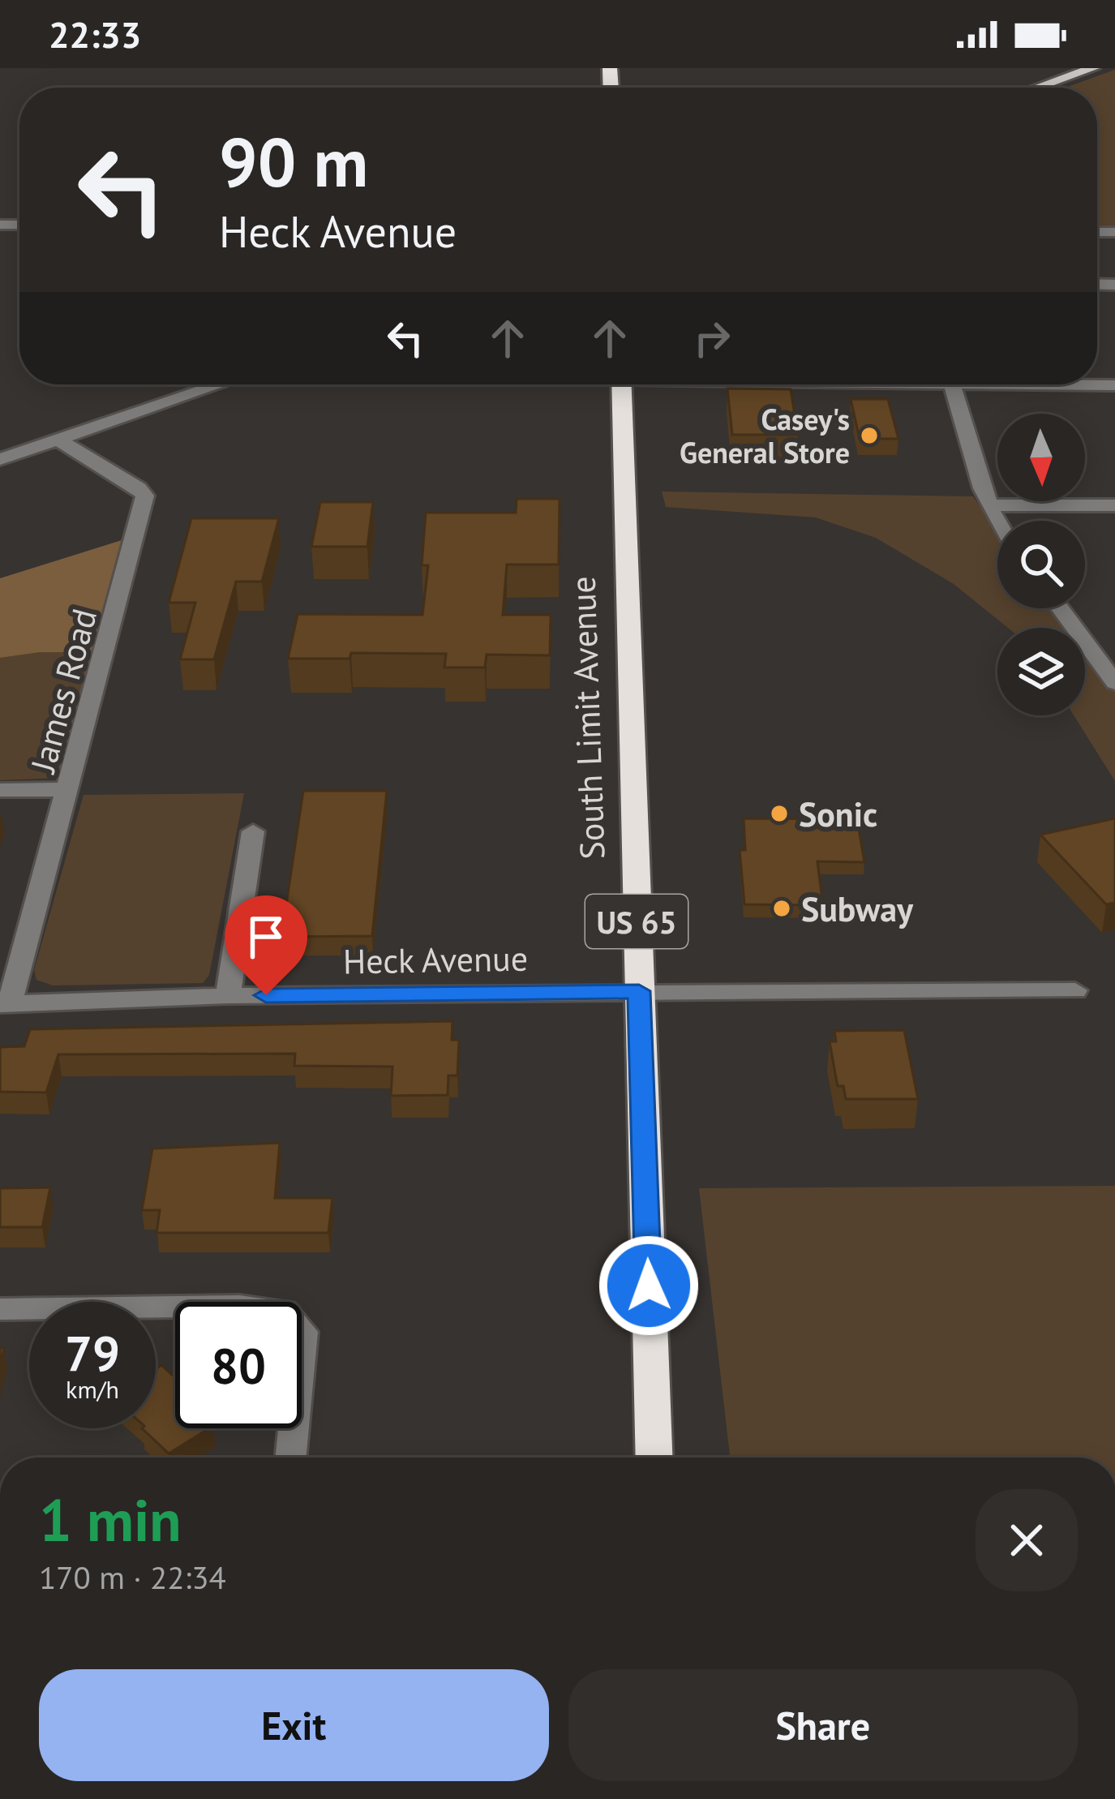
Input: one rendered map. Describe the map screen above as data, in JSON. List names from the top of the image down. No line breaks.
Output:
{"streets":{"highway":["South Limit Avenue","US 65"],"street":["James Road","Heck Avenue"]},"crossings":[["James Road","Heck Avenue"],["South Limit Avenue","Heck Avenue"]],"places":["Casey's General Store","Sonic","Subway"],"north":"bottom","page":{"status":"22:33","turn":["90 m","Heck Avenue"],"speed":"79 km/h","limit":"80","heading":["1 min","170 m · 22:34"],"buttons":["Exit","Share"]}}
